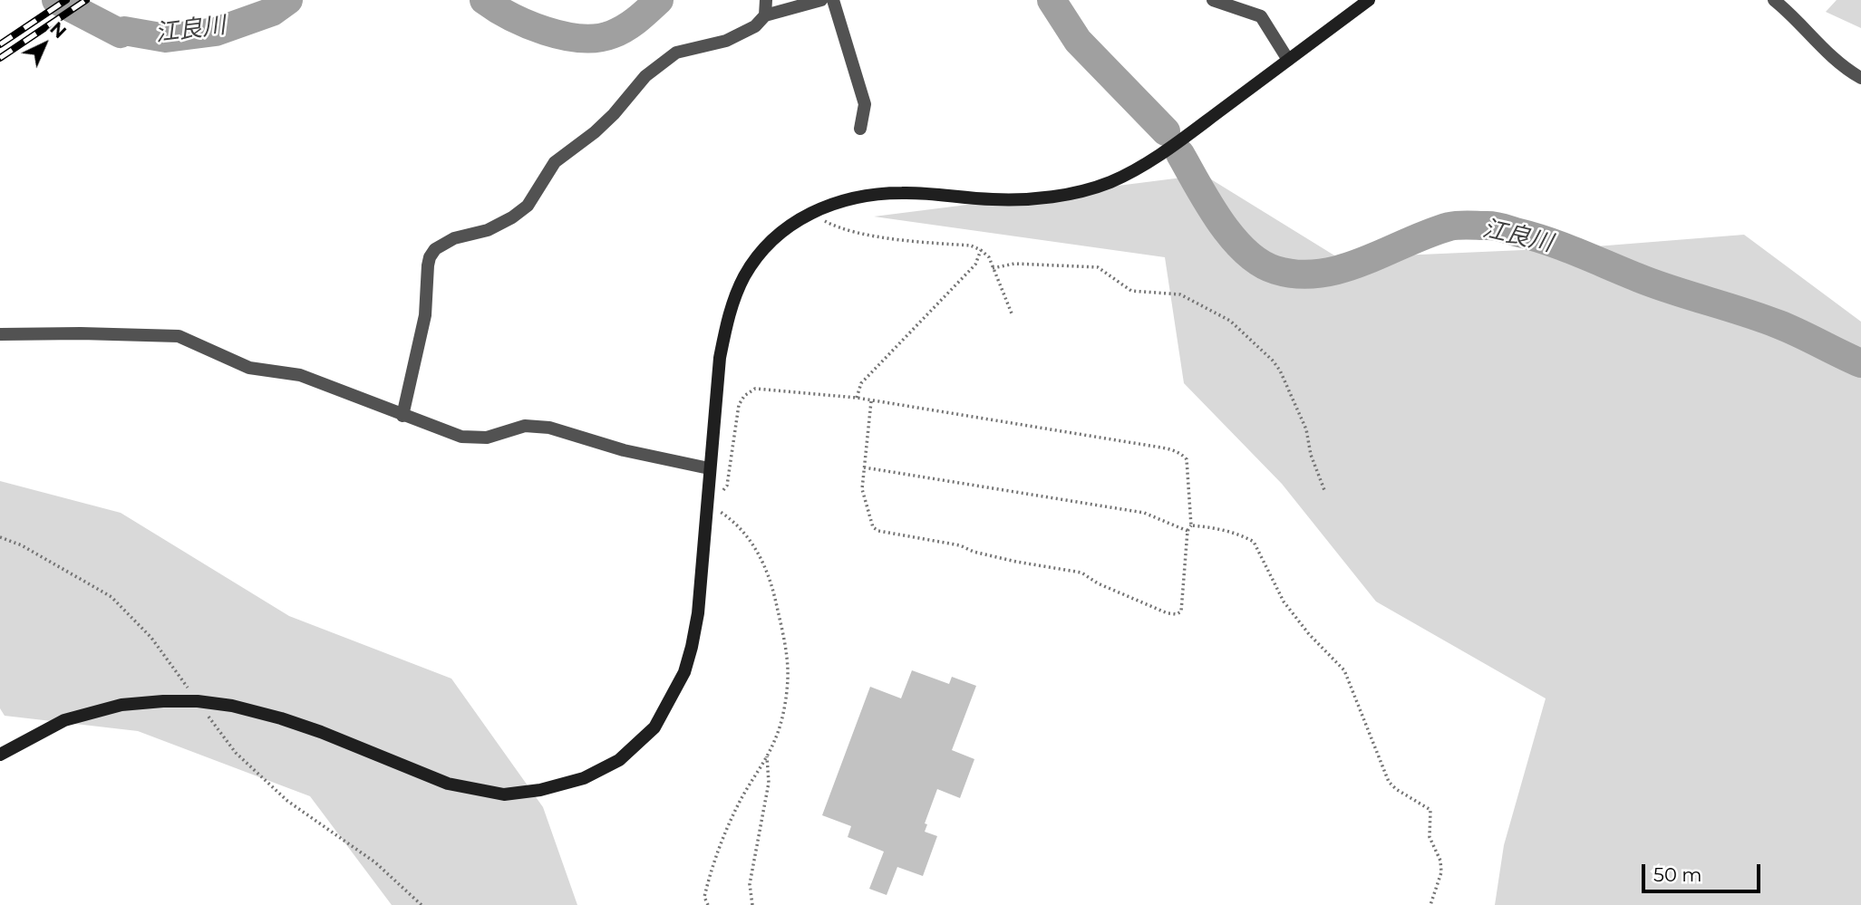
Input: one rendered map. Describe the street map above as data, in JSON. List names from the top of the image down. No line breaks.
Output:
{"water":["江良川"],"scale_bar":"50 m","north":"top right"}
